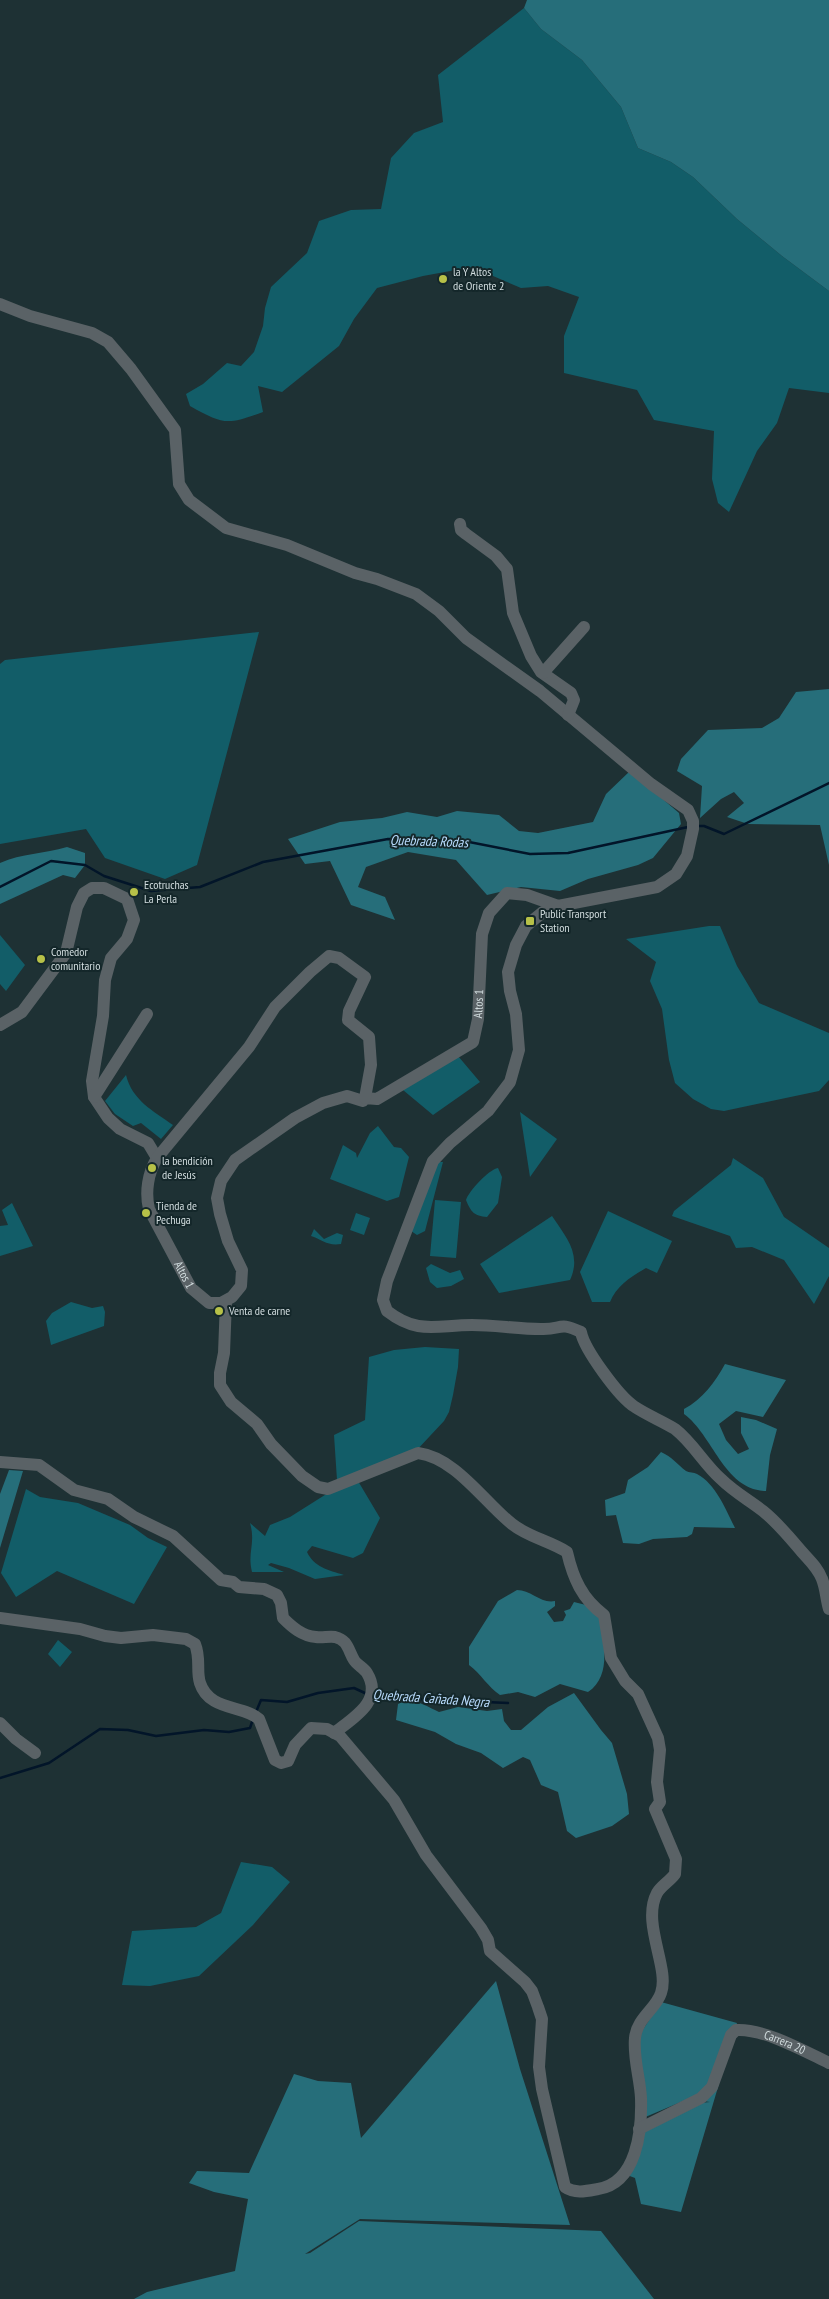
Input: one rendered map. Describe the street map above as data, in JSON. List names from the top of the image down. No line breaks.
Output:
{"streets":{"street":["Altos 1","Carrera 20"]},"water":["Quebrada Rodas","Quebrada Cañada Negra"],"places":{"other":["la Y Altos de Oriente 2","Ecotruchas La Perla","Comedor comunitario","la bendición de Jesús","Tienda de Pechuga","Venta de carne"],"transit":["Public Transport Station"]}}
